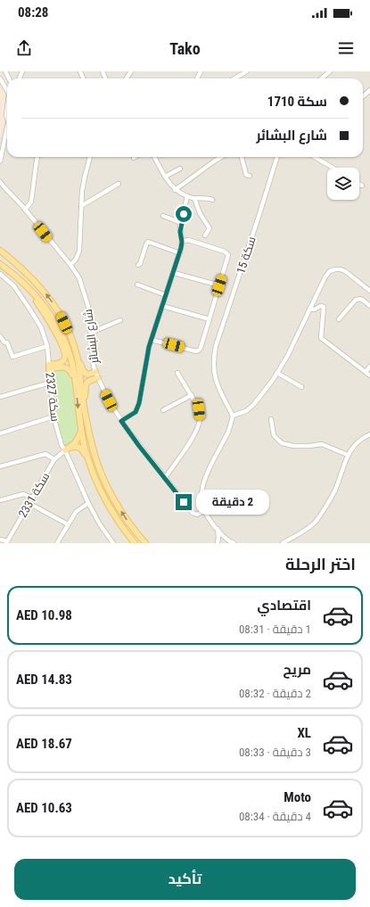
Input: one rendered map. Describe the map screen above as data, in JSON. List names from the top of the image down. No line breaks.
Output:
{"streets":{"street":["سكة 15","شارع البشائر","سكة 2327","سكة 2331"]},"crossings":[["سكة 2327","سكة 2331"]],"page":{"status":"08:28","header":"Tako","banner":["سكة 1710","شارع البشائر"],"bubble":"2 دقيقة","heading":"اختر الرحلة","list":[{"name":"اقتصادي","note":"1 دقيقة · 08:31","value":"AED 10.98"},{"name":"مريح","note":"2 دقيقة · 08:32","value":"AED 14.83"},{"name":"XL","note":"3 دقيقة · 08:33","value":"AED 18.67"},{"name":"Moto","note":"4 دقيقة · 08:34","value":"AED 10.63"}],"buttons":"تأكيد"}}
